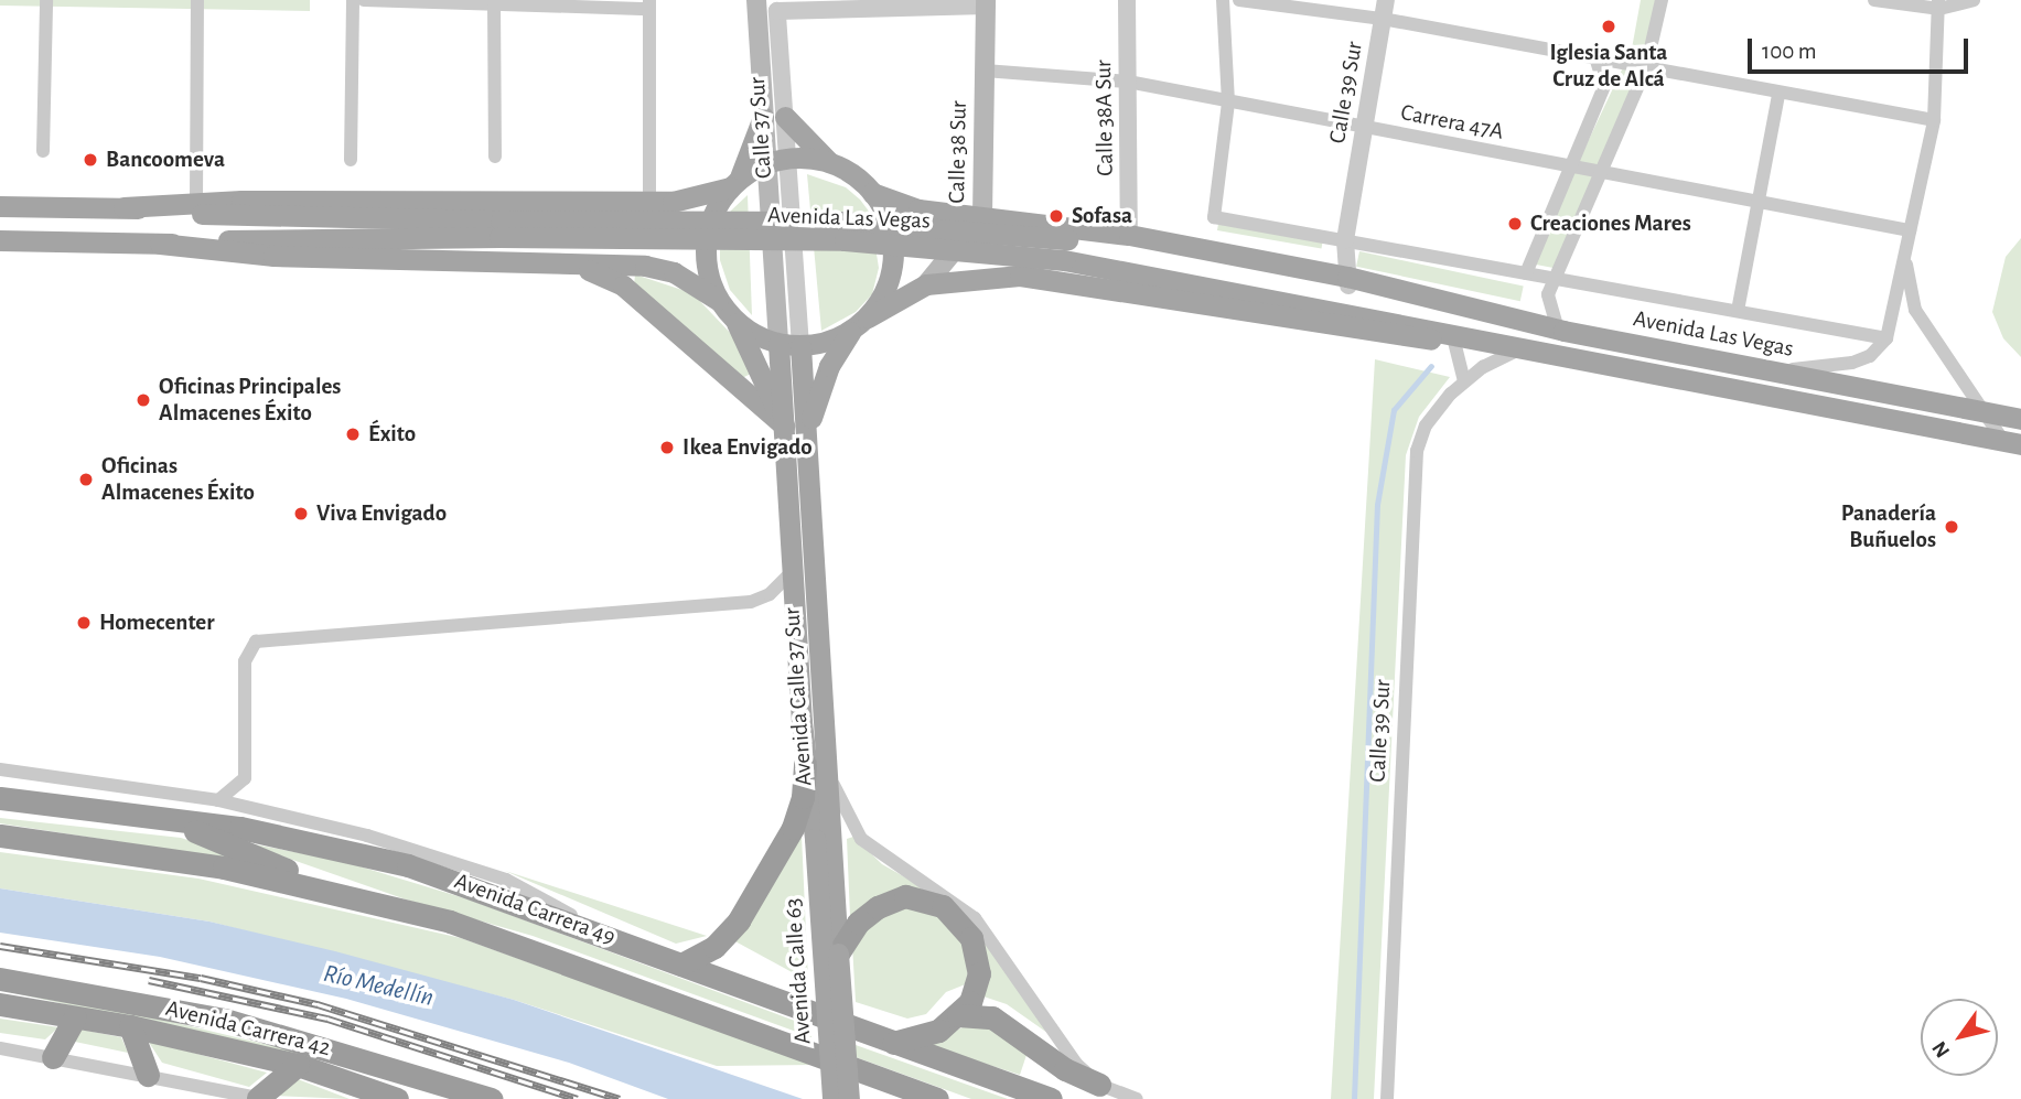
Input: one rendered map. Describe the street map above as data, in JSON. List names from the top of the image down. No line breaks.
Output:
{"streets":{"highway":["Avenida Carrera 49","Avenida Carrera 42"],"main road":["Calle 37 Sur","Calle 38 Sur","Avenida Las Vegas","Avenida Calle 37 Sur","Avenida Calle 63"],"street":["Calle 39 Sur","Calle 38A Sur","Carrera 47A"]},"crossings":[["Calle 39 Sur","Carrera 47A"],["Calle 39 Sur","Avenida Las Vegas"],["Calle 38A Sur","Carrera 47A"],["Calle 38A Sur","Avenida Las Vegas"],["Carrera 47A","Calle 38 Sur"],["Calle 37 Sur","Avenida Las Vegas"],["Calle 37 Sur","Avenida Calle 37 Sur"],["Calle 38 Sur","Avenida Las Vegas"],["Avenida Calle 37 Sur","Avenida Calle 63"]],"water":["Río Medellín"],"places":["Iglesia Santa Cruz de Alcá","Bancoomeva","Sofasa","Creaciones Mares","Oficinas Principales Almacenes Éxito","Éxito","Ikea Envigado","Oficinas Almacenes Éxito","Viva Envigado","Panadería Buñuelos","Homecenter"],"scale_bar":"100 m","north":"bottom left"}
